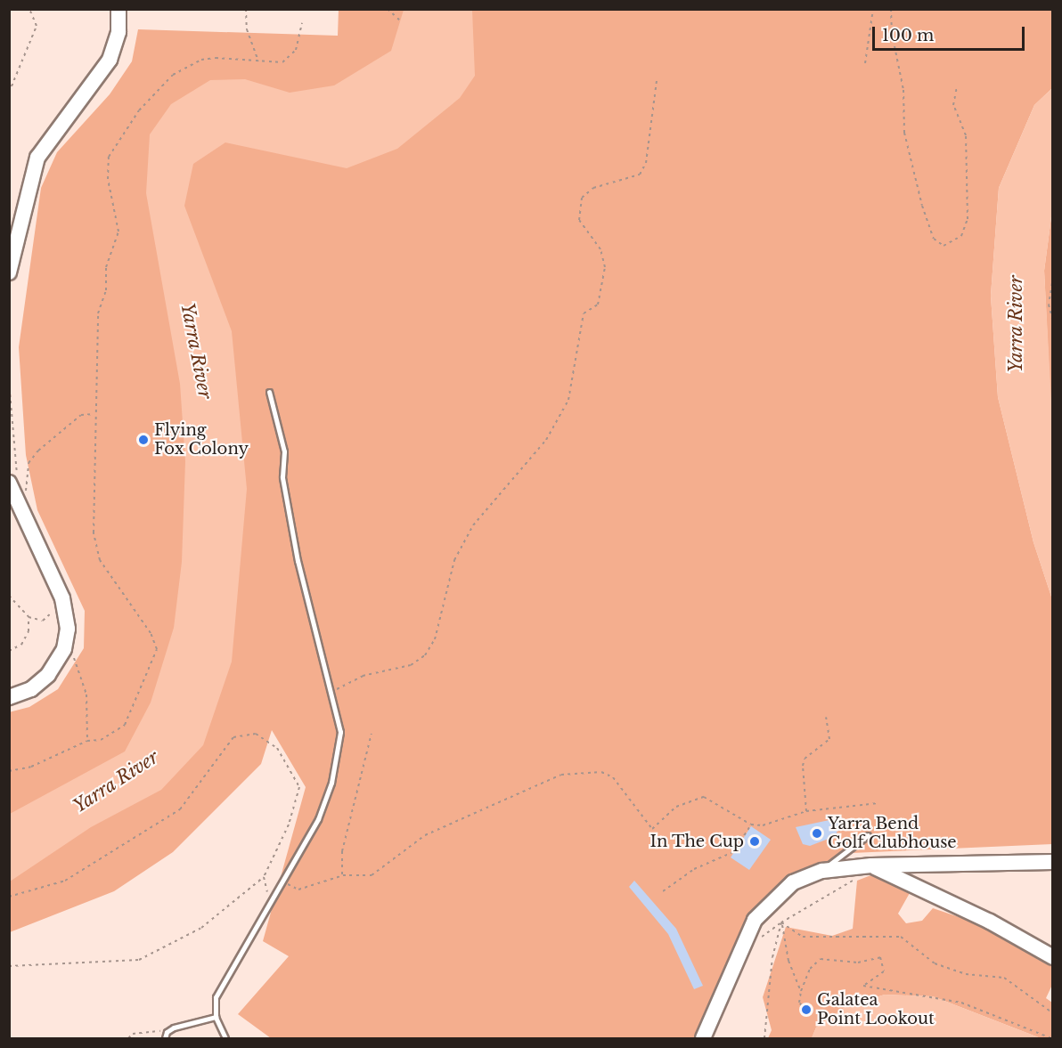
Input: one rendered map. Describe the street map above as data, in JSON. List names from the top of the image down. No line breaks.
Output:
{"water":["Yarra River"],"places":["Flying Fox Colony","Yarra Bend Golf Clubhouse","In The Cup","Galatea Point Lookout"],"scale_bar":"100 m"}
